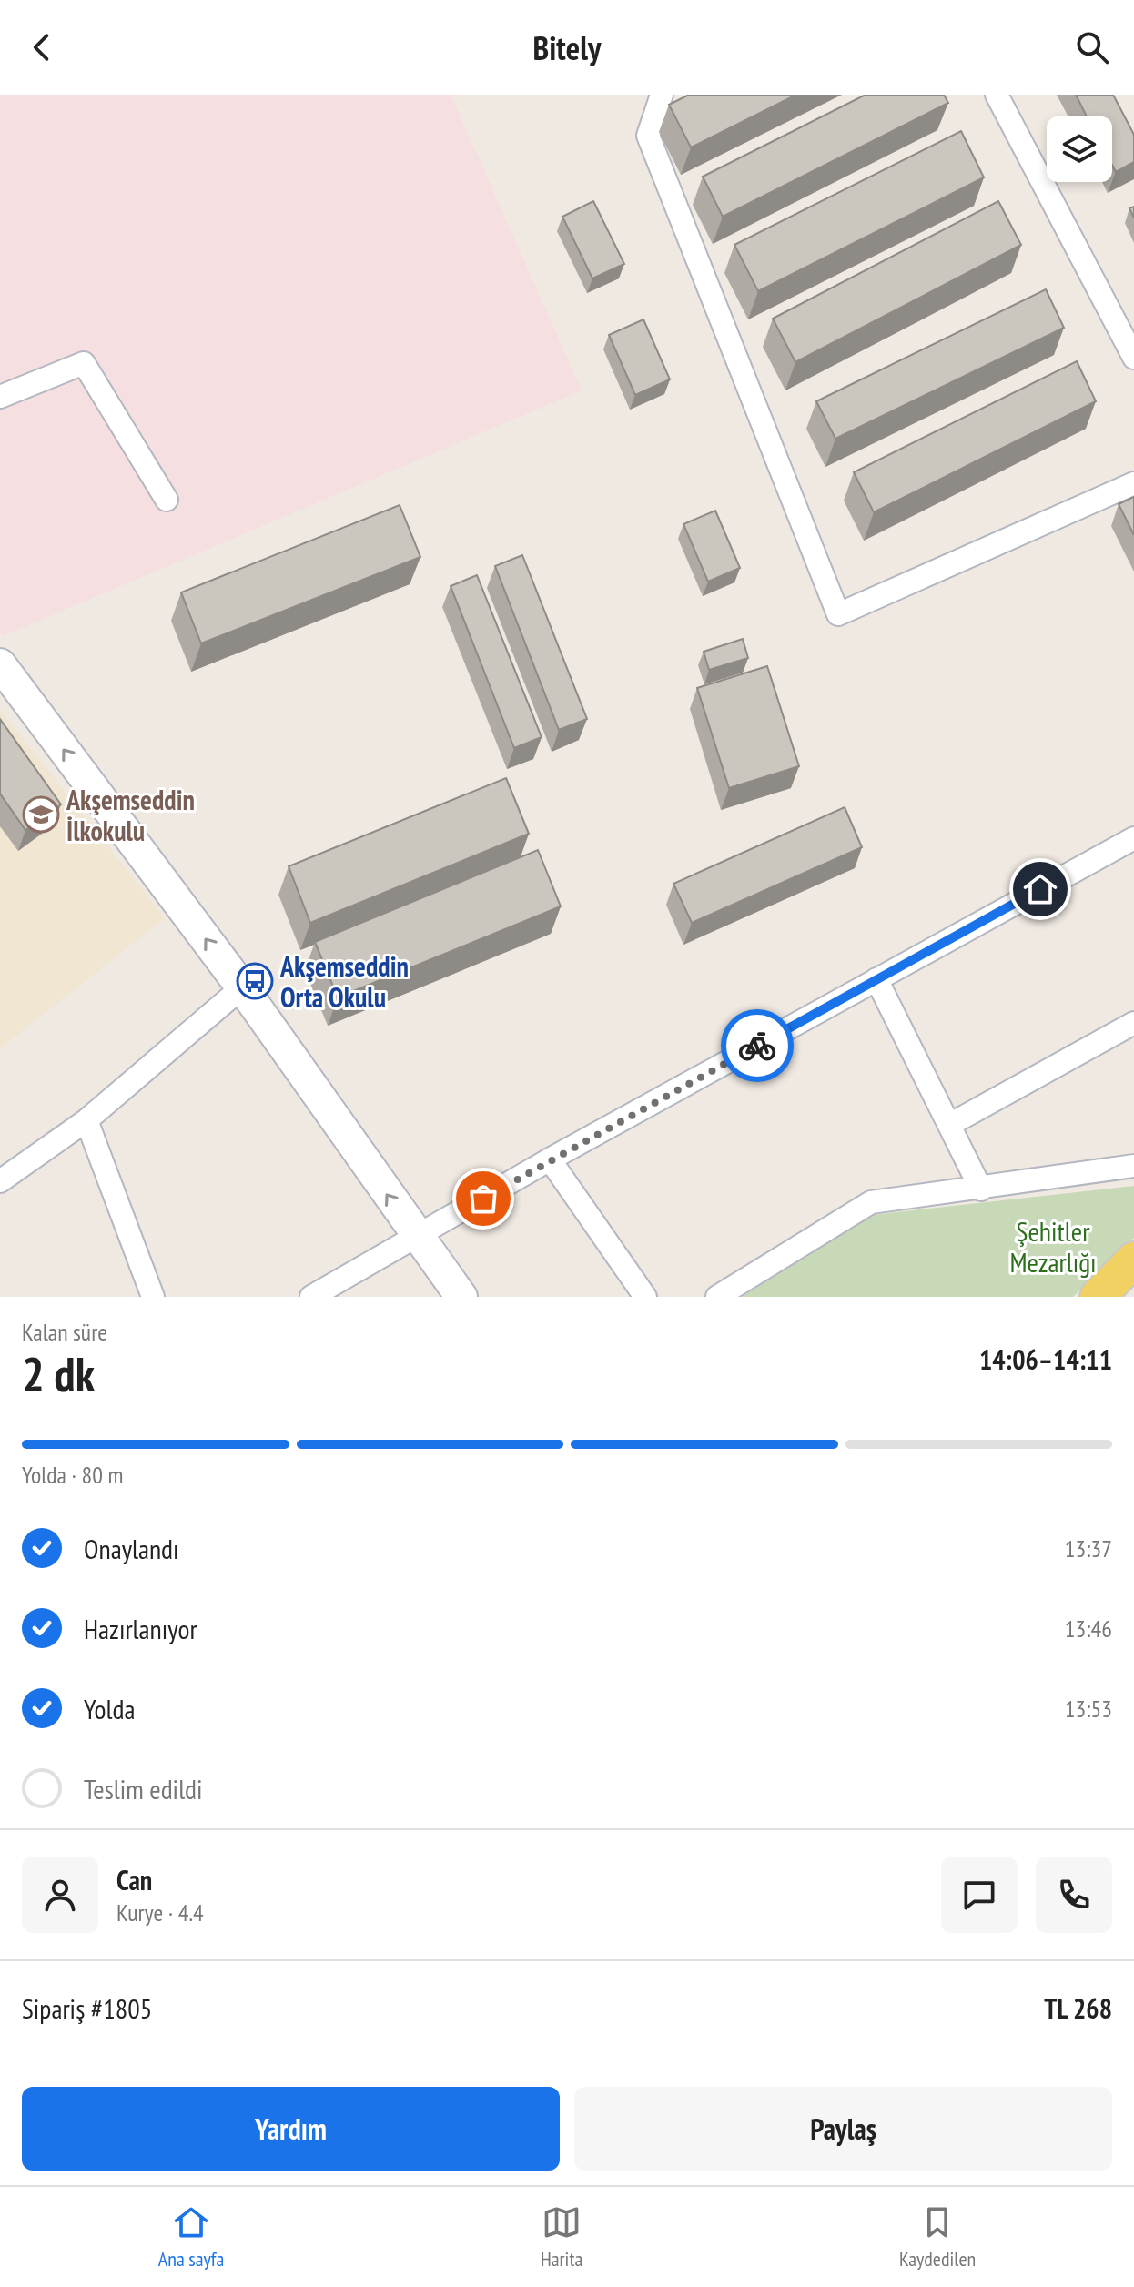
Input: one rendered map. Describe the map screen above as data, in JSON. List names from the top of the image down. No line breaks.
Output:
{"parks":["Şehitler Mezarlığı"],"places":{"school or university":["Akşemseddin İlkokulu"],"bus stop":["Akşemseddin Orta Okulu"]},"page":{"header":"Bitely","heading":["2 dk","Kalan süre","14:06–14:11"],"panel":["Can","Kurye · 4.4","Sipariş #1805","TL 268"],"bar":"Yolda · 80 m","list":[["Onaylandı","13:37"],["Hazırlanıyor","13:46"],["Yolda","13:53"],"Teslim edildi"],"buttons":["Yardım","Paylaş"],"tabs":["Ana sayfa","Harita","Kaydedilen"]}}
